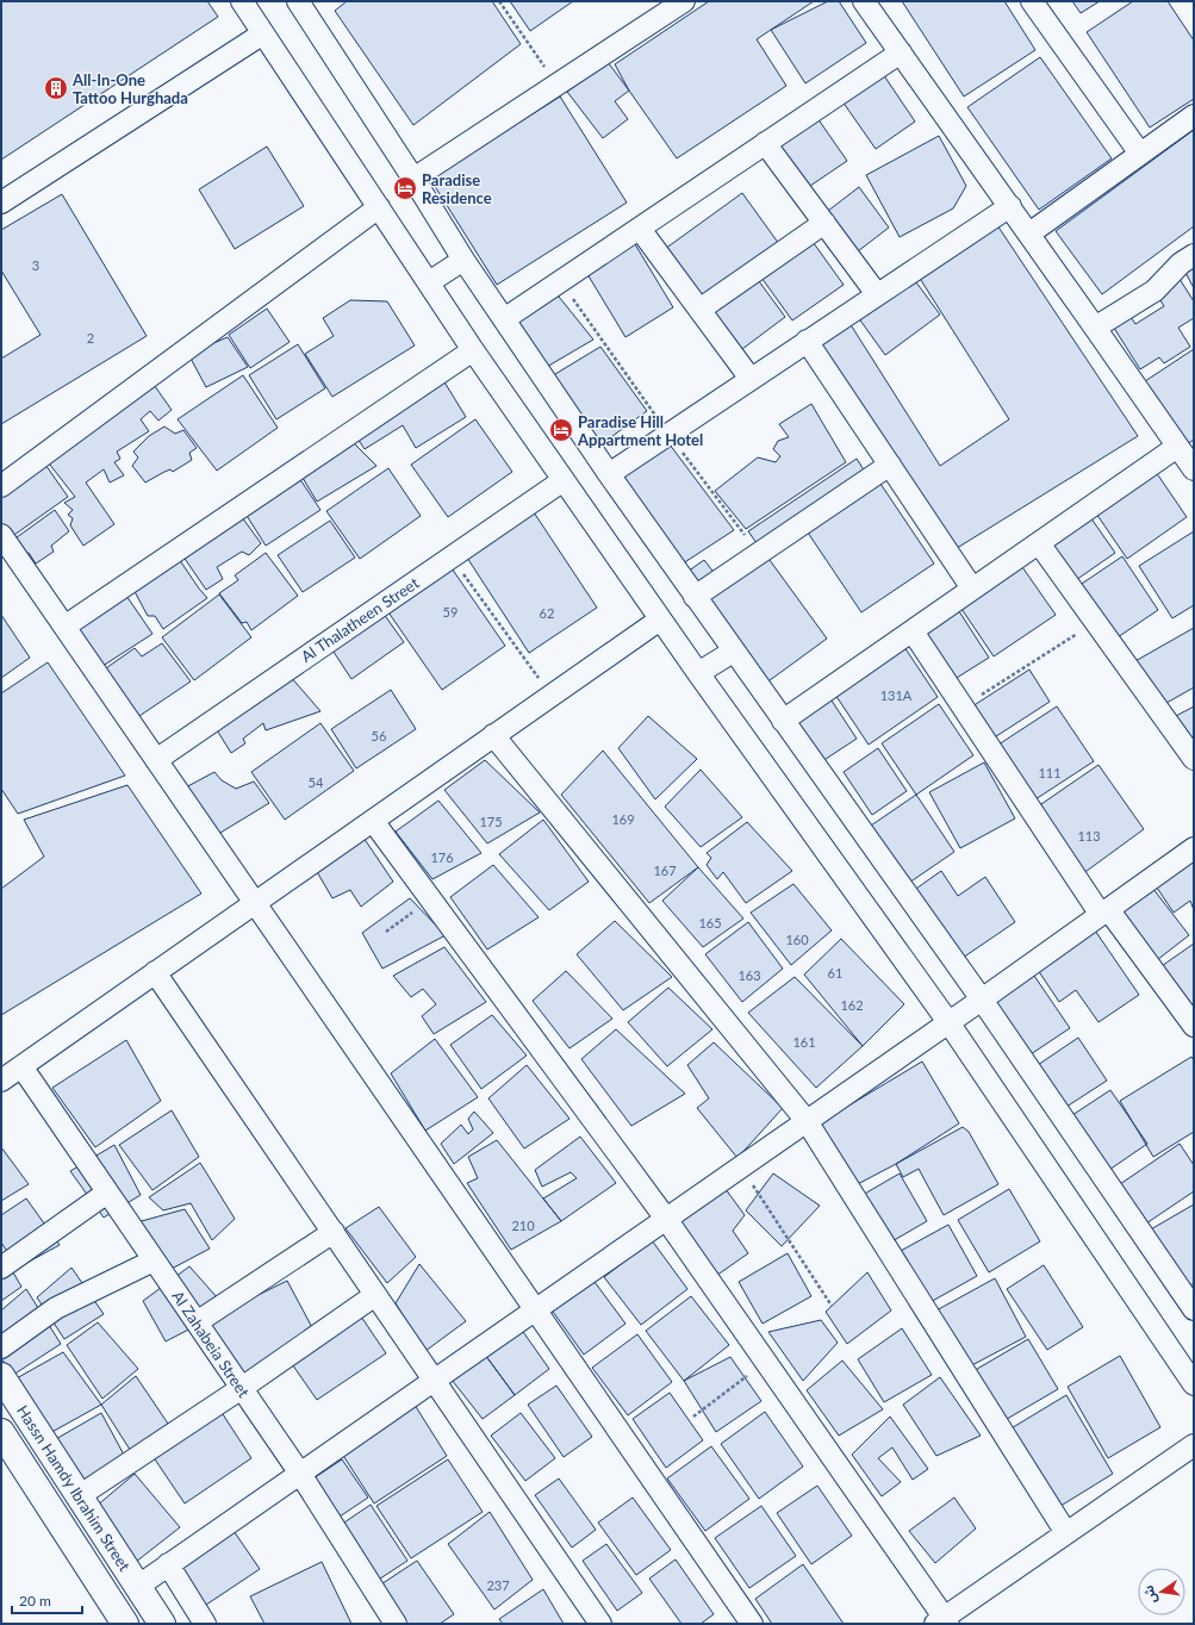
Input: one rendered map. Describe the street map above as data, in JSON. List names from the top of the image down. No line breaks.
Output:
{"streets":{"main road":["Hassn Hamdy Ibrahim Street"],"street":["Al Thalatheen Street","Al Zahabeia Street"]},"places":{"building":["All-In-One Tattoo Hurghada"],"hotel":["Paradise Residence","Paradise Hill Appartment Hotel"]},"house_numbers":["3","2","59","62","131A","56","111","54","169","175","113","176","167","165","160","61","163","162","161","210","237"],"scale_bar":"20 m","north":"left"}
